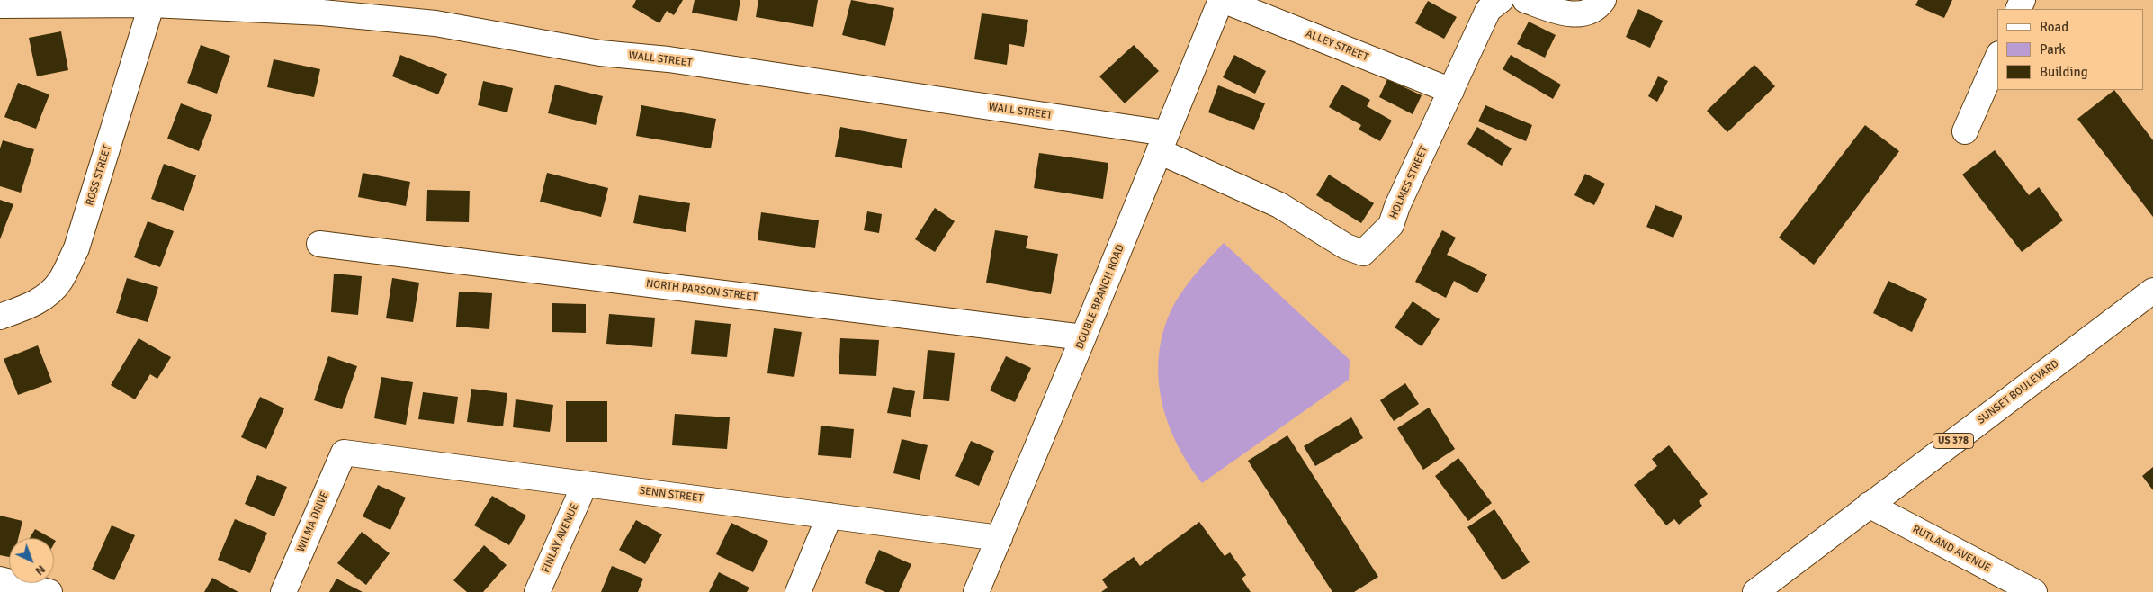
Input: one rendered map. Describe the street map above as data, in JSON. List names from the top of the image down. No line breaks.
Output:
{"streets":{"street":["ALLEY STREET","WALL STREET","ROSS STREET","HOLMES STREET","NORTH PARSON STREET","DOUBLE BRANCH ROAD","SUNSET BOULEVARD","US 378","SENN STREET","WILMA DRIVE","FINLAY AVENUE","RUTLAND AVENUE"]},"crossings":[["ALLEY STREET","HOLMES STREET"],["ALLEY STREET","DOUBLE BRANCH ROAD"],["WALL STREET","ROSS STREET"],["WALL STREET","HOLMES STREET"],["WALL STREET","DOUBLE BRANCH ROAD"],["HOLMES STREET","DOUBLE BRANCH ROAD"],["NORTH PARSON STREET","DOUBLE BRANCH ROAD"],["DOUBLE BRANCH ROAD","SENN STREET"],["SUNSET BOULEVARD","RUTLAND AVENUE"],["SENN STREET","WILMA DRIVE"],["SENN STREET","FINLAY AVENUE"]],"legend":["Road","Park","Building"],"north":"bottom right"}
